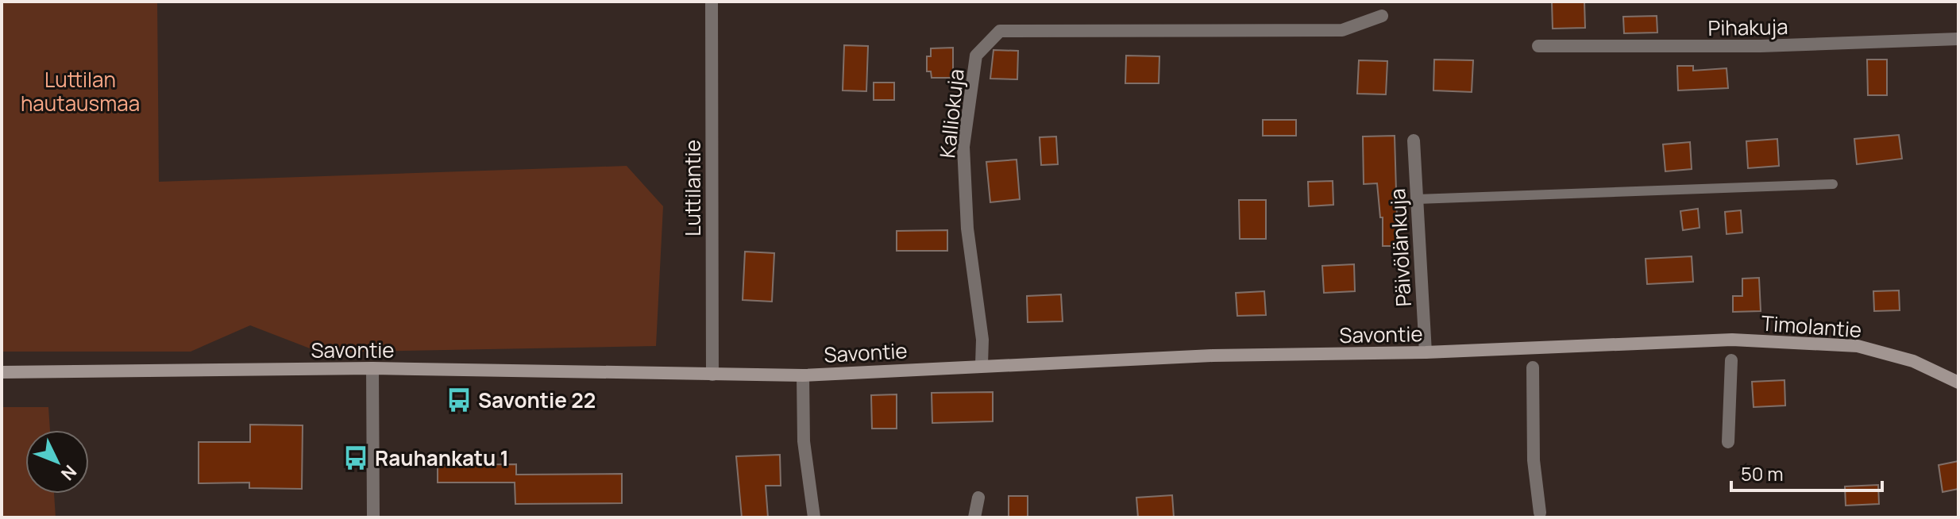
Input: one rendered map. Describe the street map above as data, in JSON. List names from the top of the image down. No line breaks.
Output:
{"streets":{"street":["Pihakuja","Kalliokuja","Luttilantie","Päivölänkuja","Timolantie","Savontie"]},"crossings":[["Kalliokuja","Savontie"],["Luttilantie","Savontie"],["Päivölänkuja","Savontie"],["Timolantie","Savontie"]],"parks":["Luttilan hautausmaa"],"places":{"bus stop":["Savontie 22","Rauhankatu 1"]},"scale_bar":"50 m","north":"bottom right"}
